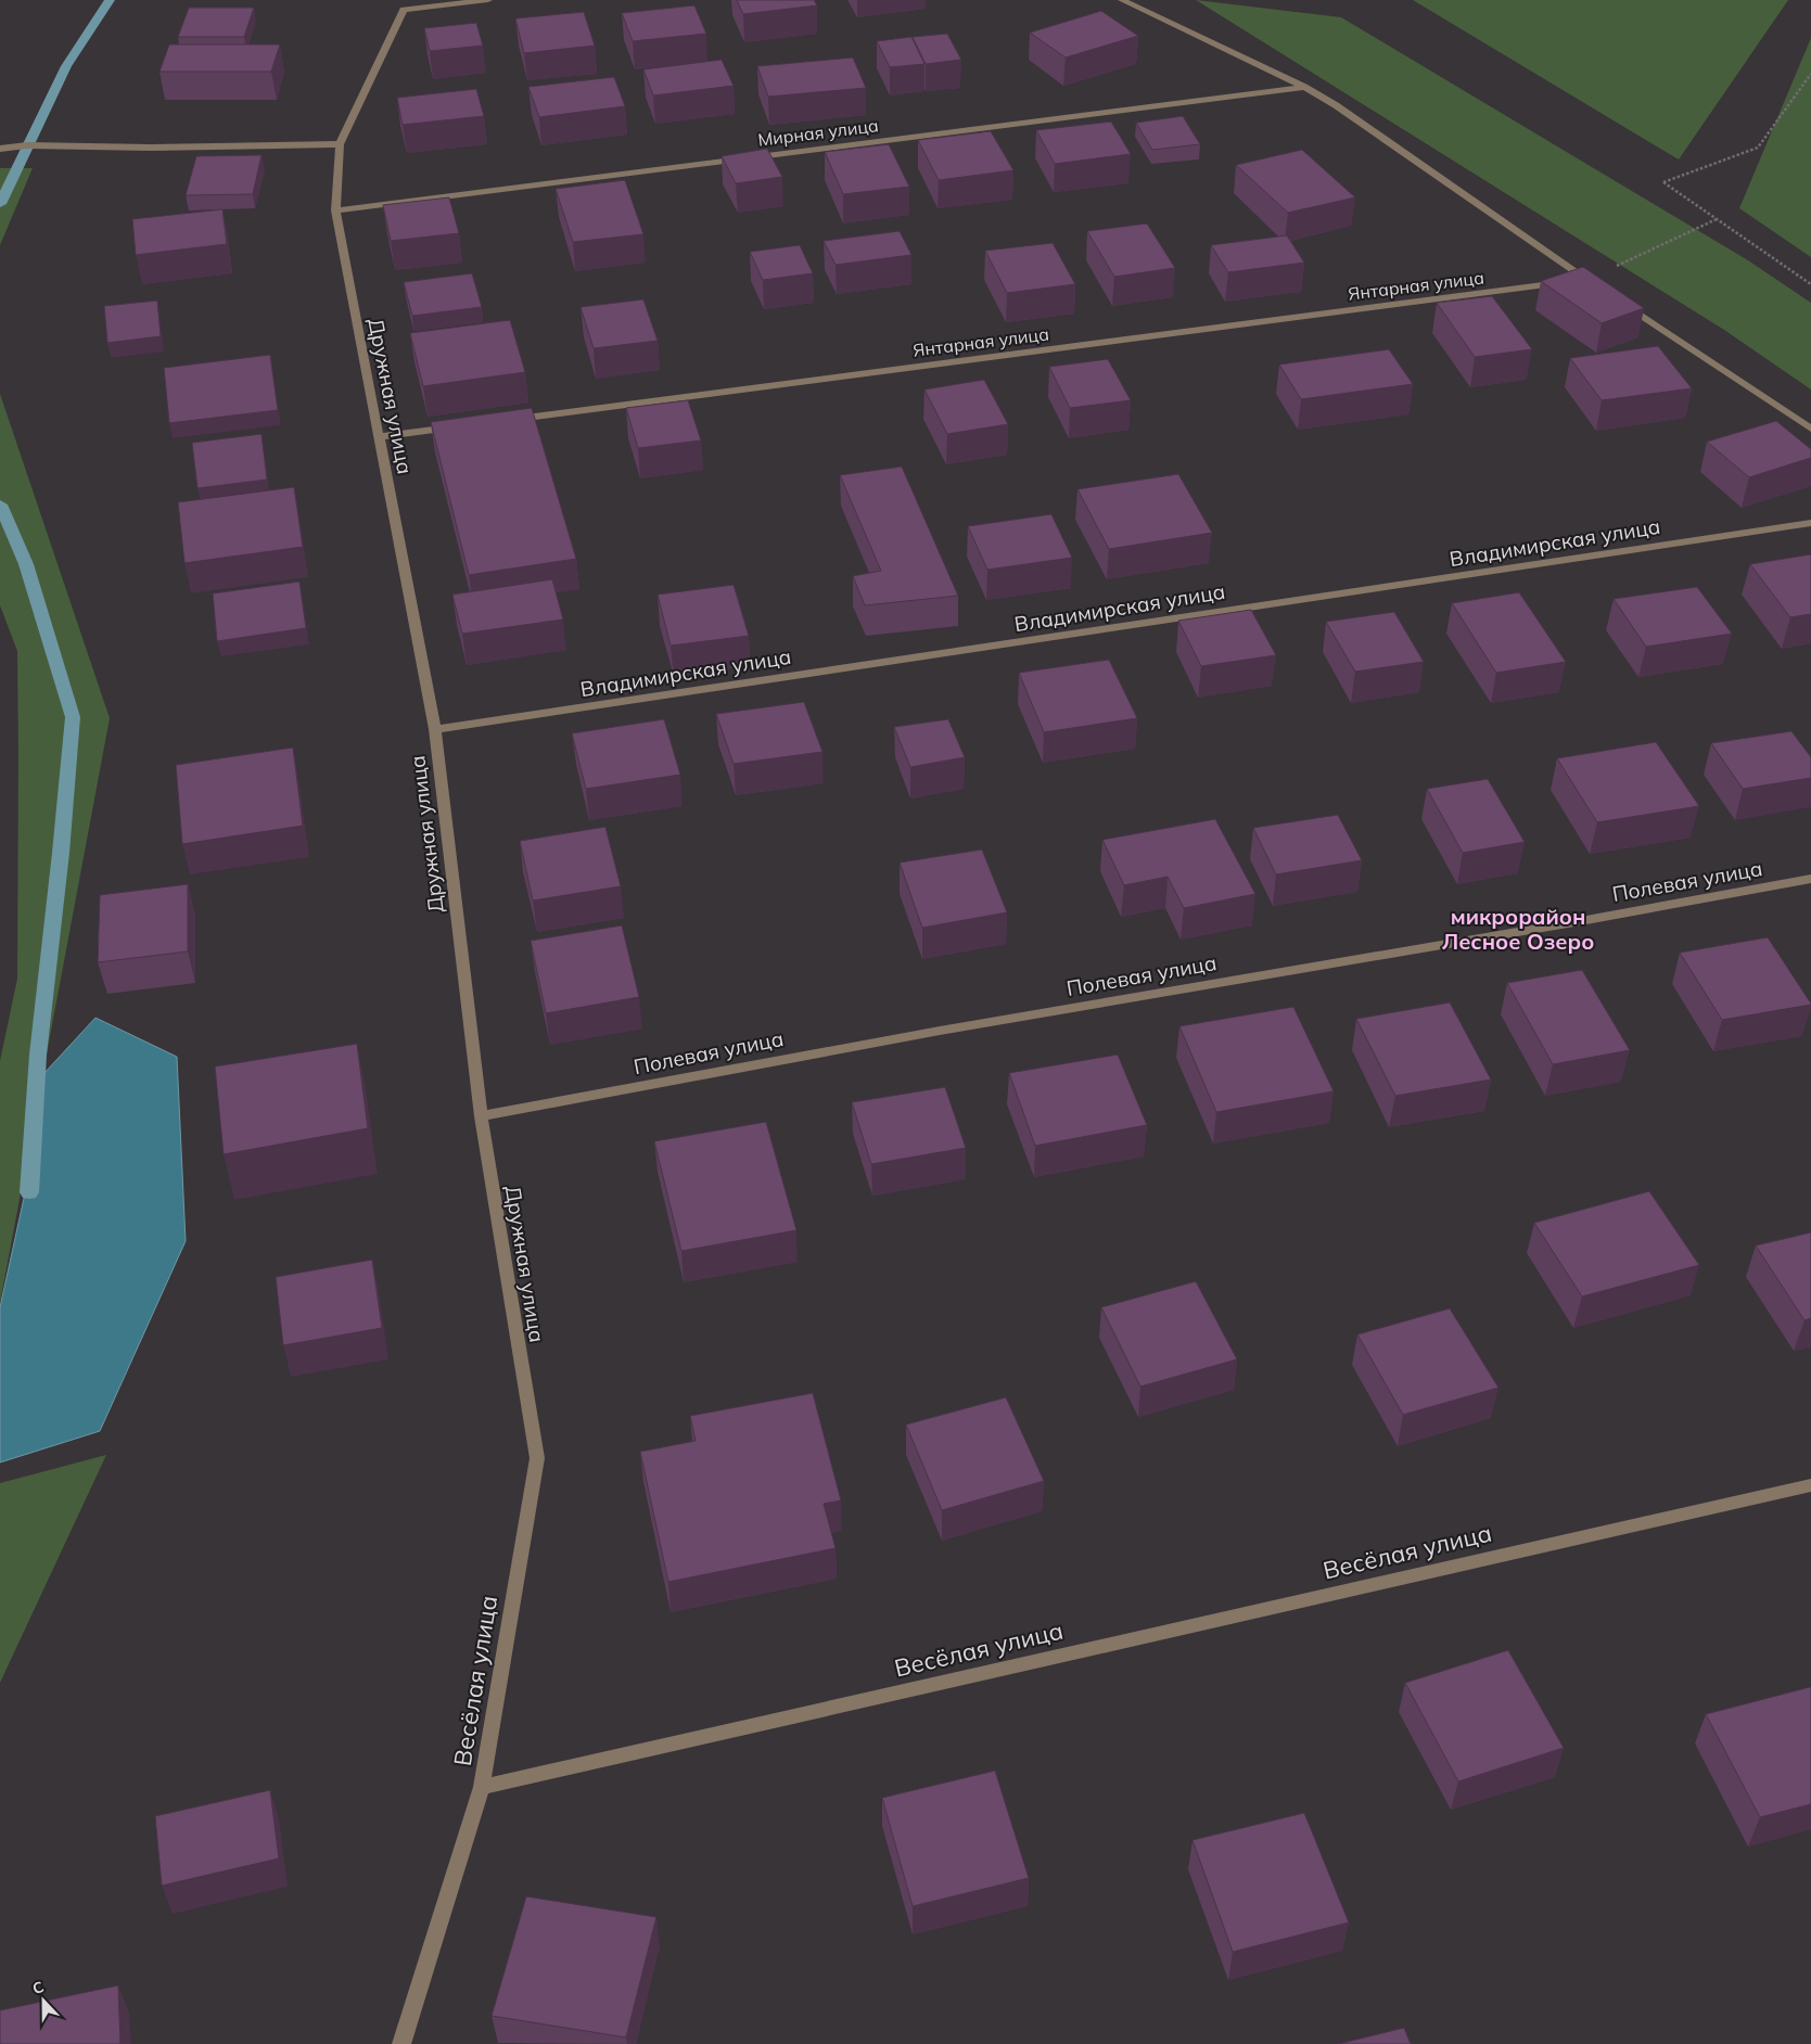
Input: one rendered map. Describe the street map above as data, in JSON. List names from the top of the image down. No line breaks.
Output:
{"streets":{"street":["Мирная улица","Янтарная улица","Дружная улица","Владимирская улица","Полевая улица","Весёлая улица"]},"crossings":[["Мирная улица","Дружная улица"],["Дружная улица","Владимирская улица"],["Дружная улица","Полевая улица"],["Дружная улица","Весёлая улица"]],"districts":["микрорайон Лесное Озеро"],"north":"top"}
